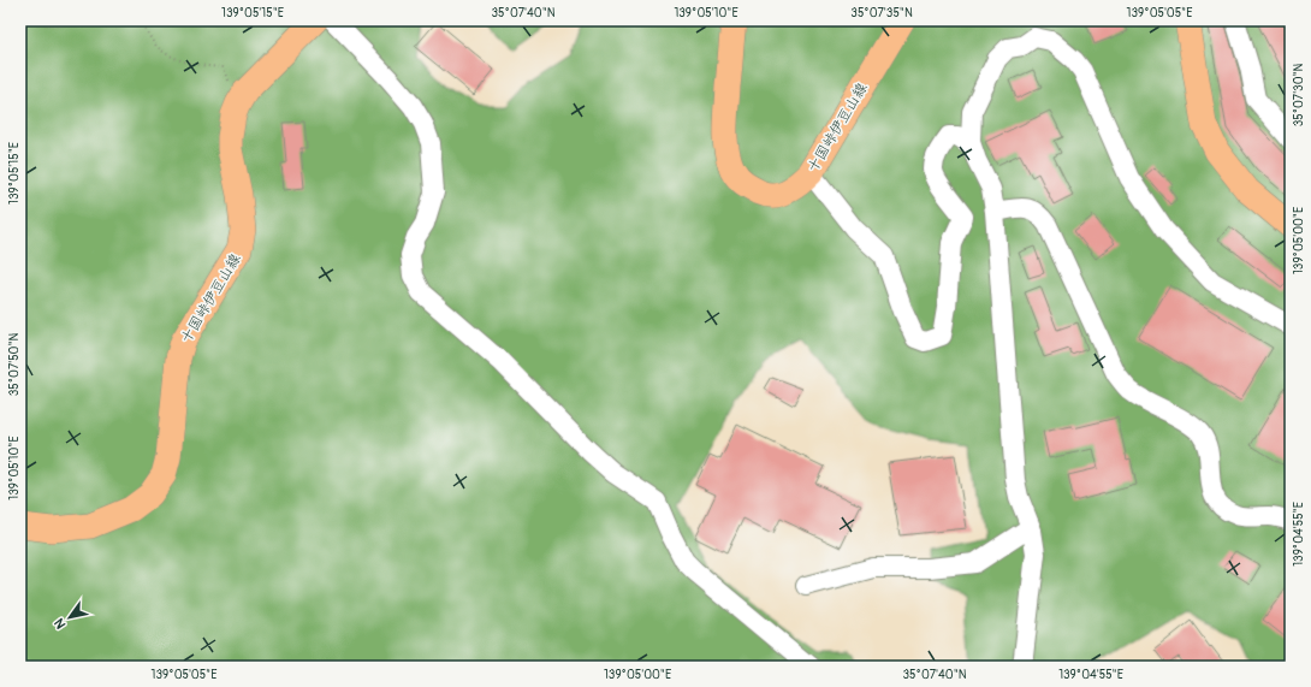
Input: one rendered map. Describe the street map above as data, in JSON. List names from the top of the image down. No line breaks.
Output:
{"streets":{"main road":["十国峠伊豆山線"]},"north":"bottom left","coordinates":["139°05'15\"E","35°07'40\"N","139°05'10\"E","35°07'35\"N","139°05'05\"E","35°07'30\"N","139°05'00\"E","35°07'50\"N","139°04'55\"E"]}
